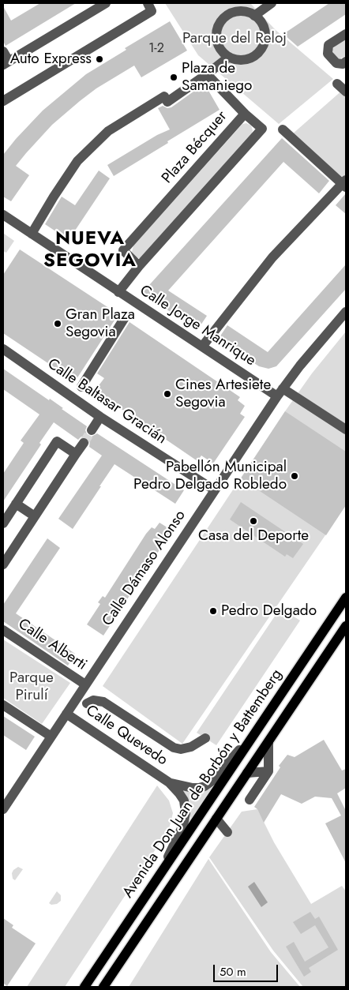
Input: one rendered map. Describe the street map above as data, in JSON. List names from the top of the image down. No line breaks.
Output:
{"streets":{"main road":["Avenida Don Juan de Borbón y Battemberg"],"street":["Plaza Bécquer","Calle Jorge Manrique","Calle Baltasar Gracián","Calle Dámaso Alonso","Calle Alberti","Calle Quevedo"]},"crossings":[["Plaza Bécquer","Calle Jorge Manrique"],["Calle Jorge Manrique","Calle Dámaso Alonso"],["Calle Baltasar Gracián","Calle Dámaso Alonso"],["Calle Dámaso Alonso","Calle Alberti"],["Calle Dámaso Alonso","Calle Quevedo"],["Calle Quevedo","Avenida Don Juan de Borbón y Battemberg"]],"districts":["NUEVA SEGOVIA"],"parks":["Parque del Reloj","Parque Pirulí"],"places":["Auto Express","Plaza de Samaniego","Gran Plaza Segovia","Cines Artesiete Segovia","Pabellón Municipal Pedro Delgado Robledo","Casa del Deporte","Pedro Delgado"],"house_numbers":["1-2"],"scale_bar":"50 m"}
